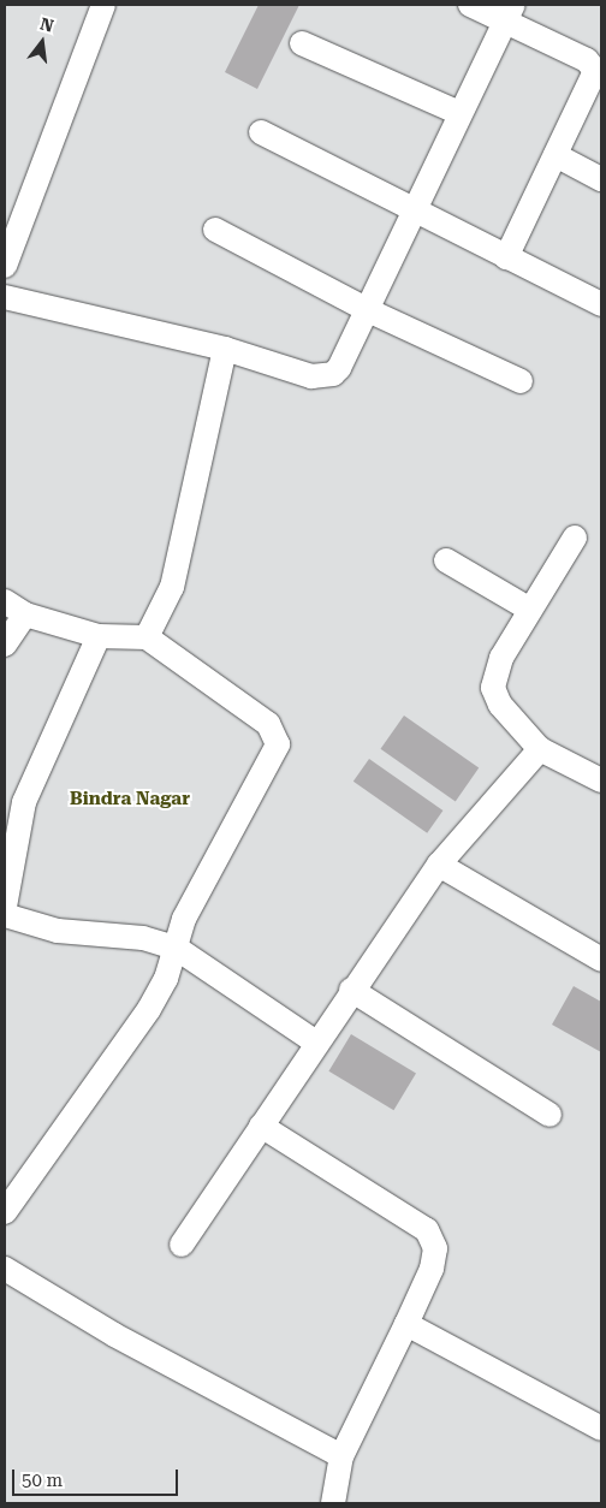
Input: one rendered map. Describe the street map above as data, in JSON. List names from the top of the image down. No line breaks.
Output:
{"districts":["Bindra Nagar"],"scale_bar":"50 m","north":"top"}
